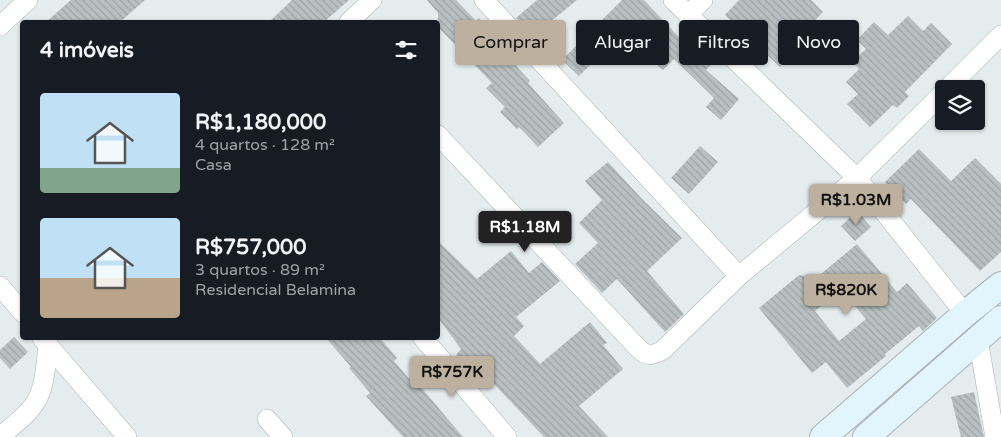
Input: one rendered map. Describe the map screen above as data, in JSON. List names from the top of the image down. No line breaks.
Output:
{"page":{"chip":["Comprar","Alugar","Filtros","Novo"],"heading":"4 imóveis","list":[{"name":"R$1,180,000","note":"4 quartos · 128 m² · Casa"},{"name":"R$757,000","note":"3 quartos · 89 m² · Residencial Belamina"}],"price":["R$1.03M","R$1.18M","R$820K","R$757K"]}}
